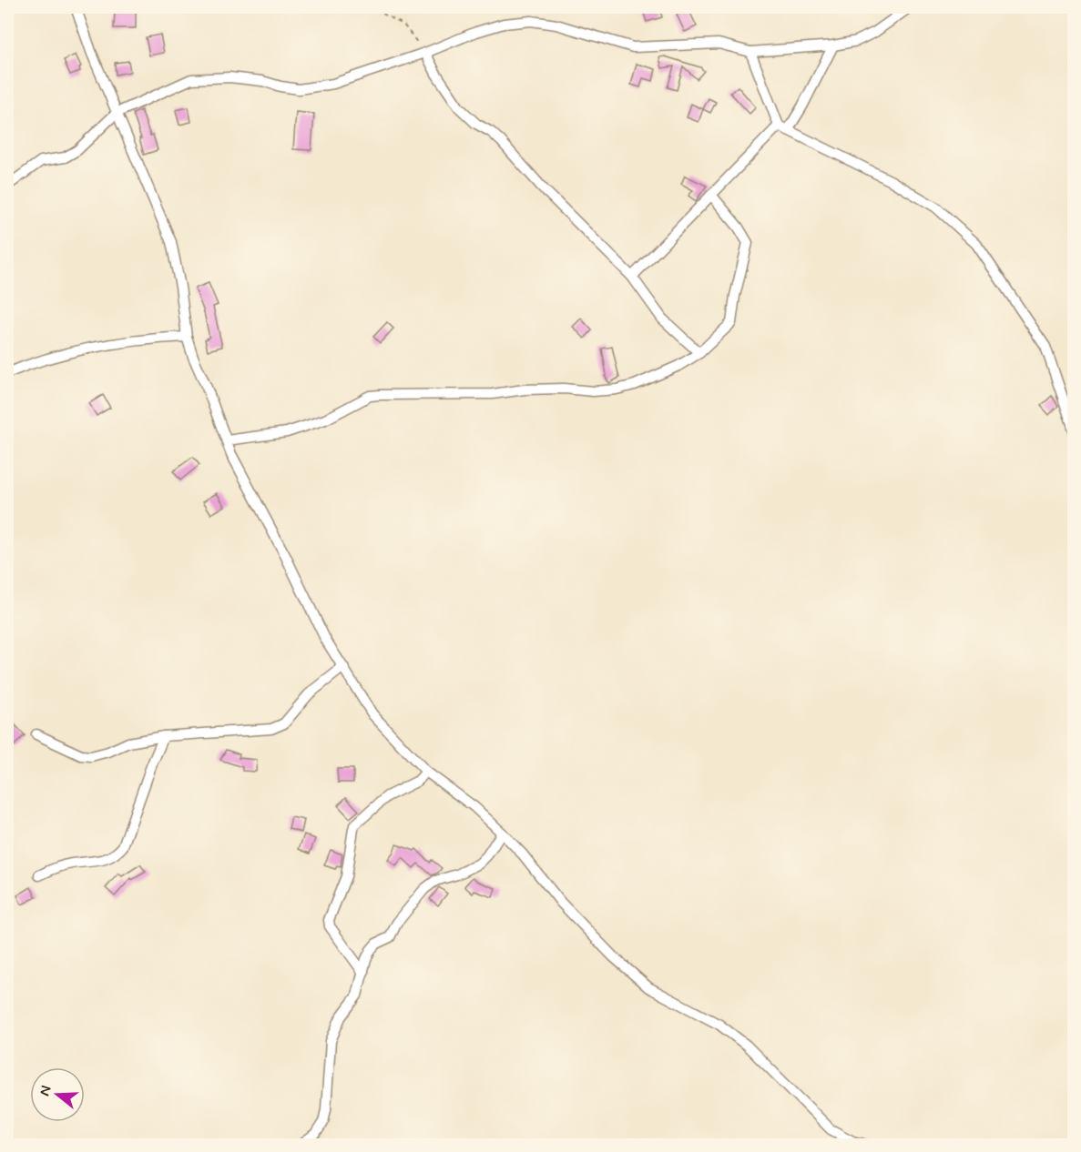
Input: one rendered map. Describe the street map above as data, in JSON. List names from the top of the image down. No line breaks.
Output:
{"north":"left"}
